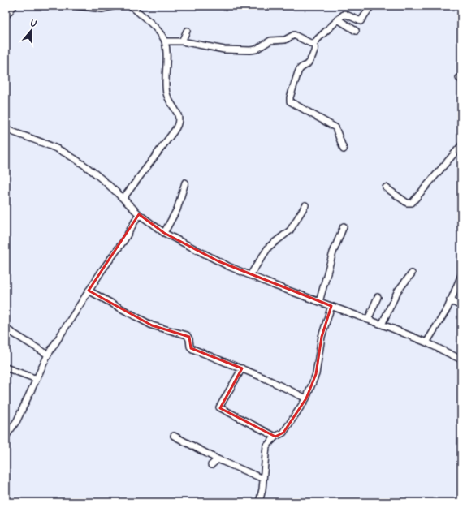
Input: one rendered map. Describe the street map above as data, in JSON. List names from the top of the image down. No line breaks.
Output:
{"north":"top"}
